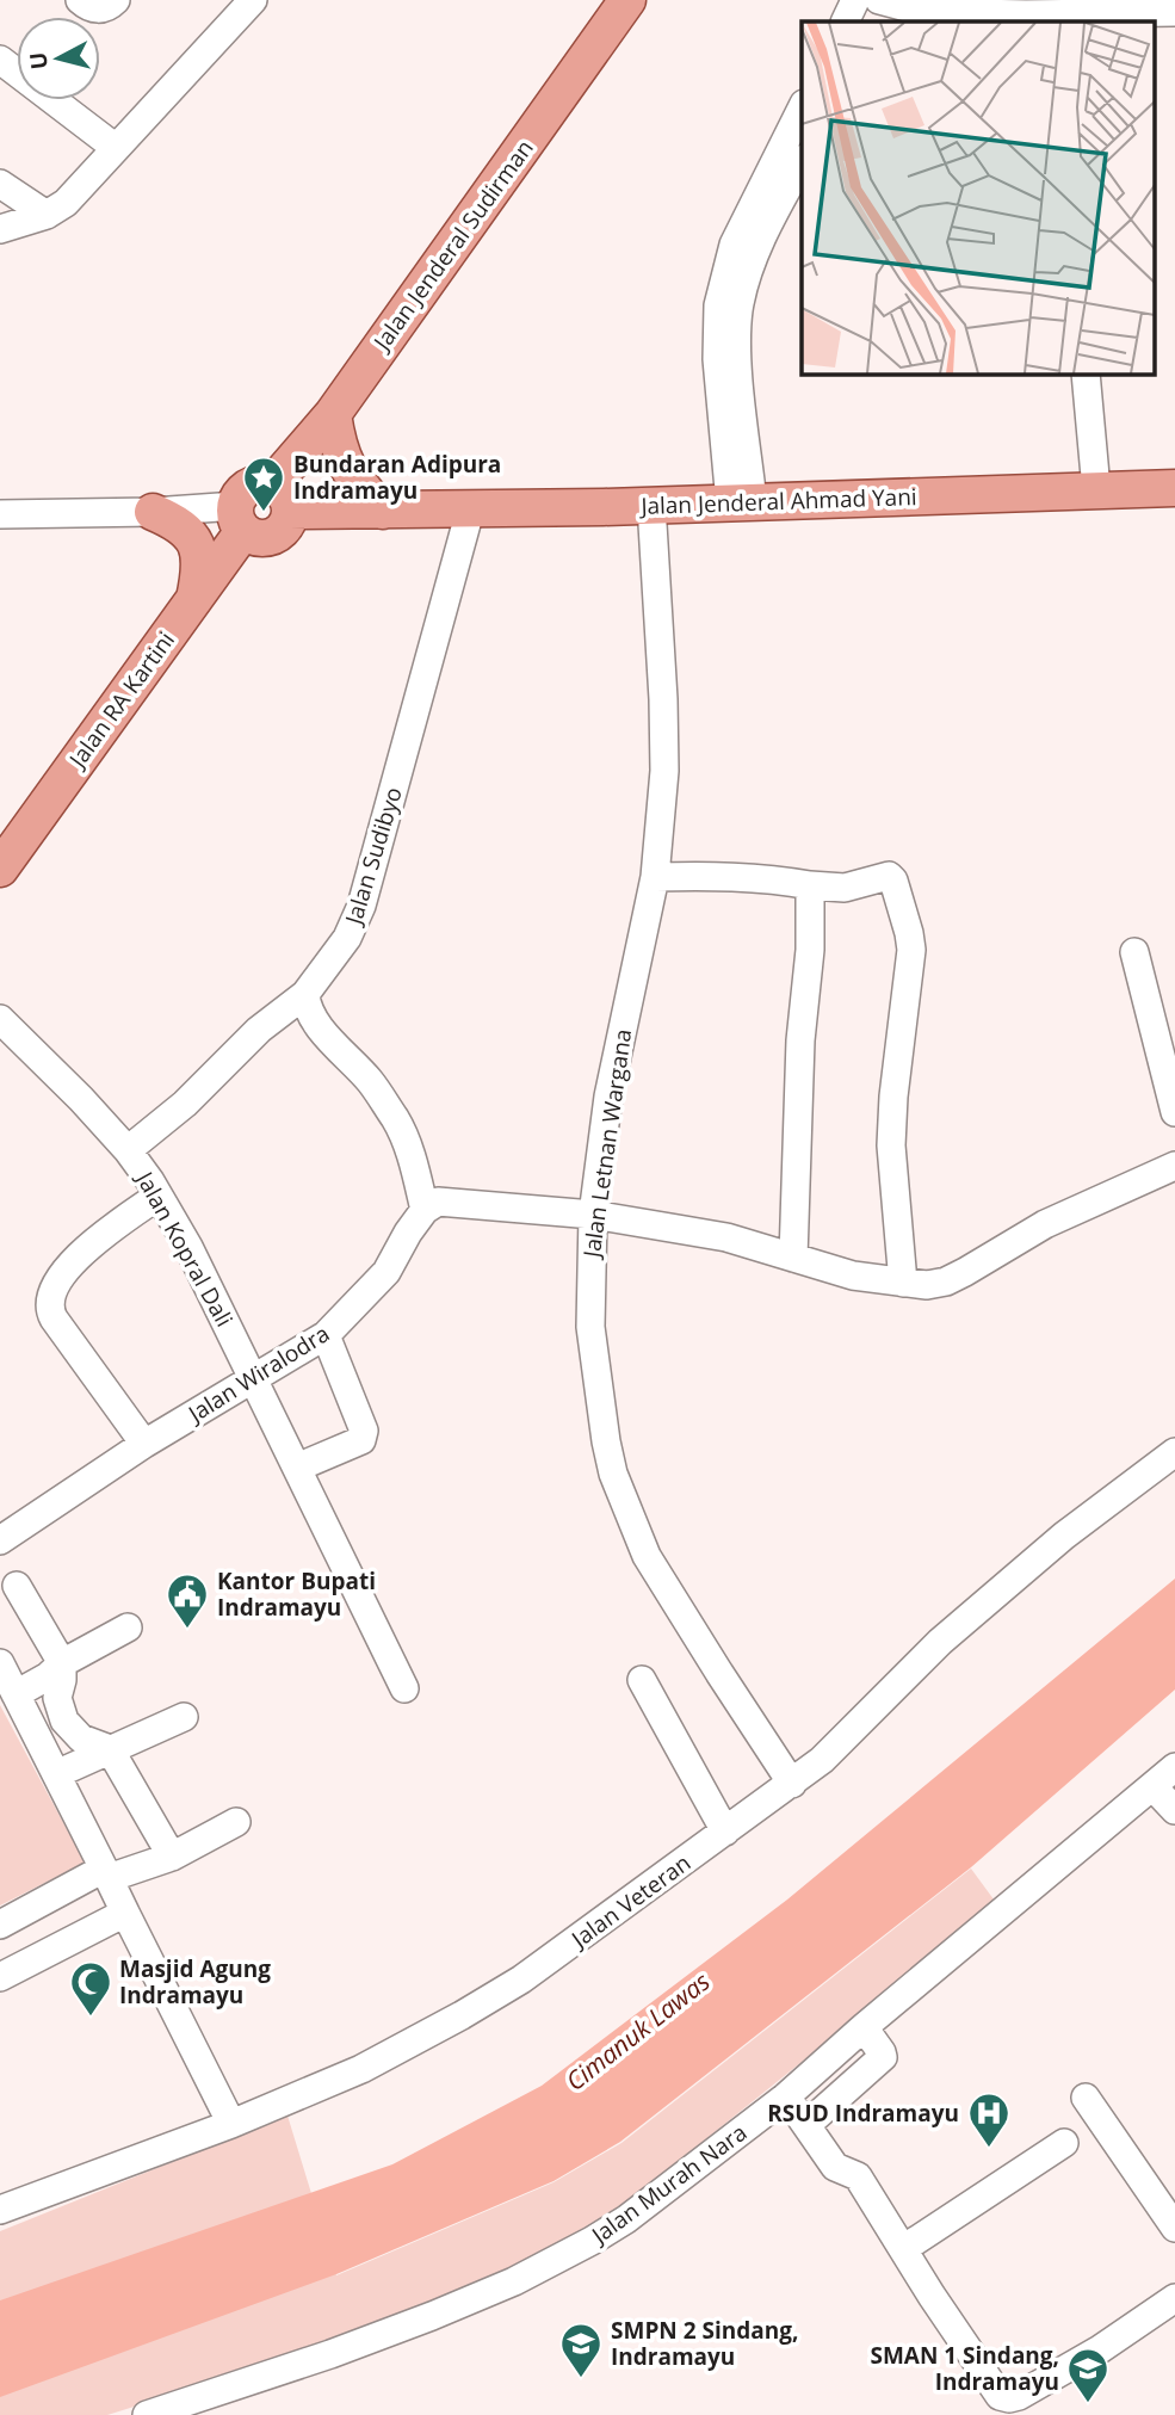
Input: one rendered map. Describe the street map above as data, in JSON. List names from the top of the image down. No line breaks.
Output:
{"streets":{"main road":["Jalan Jenderal Sudirman","Jalan Jenderal Ahmad Yani","Jalan RA Kartini"],"street":["Jalan Sudibyo","Jalan Letnan Wargana","Jalan Kopral Dali","Jalan Wiralodra","Jalan Veteran","Jalan Murah Nara"]},"crossings":[["Jalan Jenderal Sudirman","Jalan Jenderal Ahmad Yani"],["Jalan Jenderal Sudirman","Jalan RA Kartini"],["Jalan Jenderal Ahmad Yani","Jalan RA Kartini"],["Jalan Jenderal Ahmad Yani","Jalan Sudibyo"],["Jalan Jenderal Ahmad Yani","Jalan Letnan Wargana"],["Jalan Sudibyo","Jalan Kopral Dali"],["Jalan Letnan Wargana","Jalan Veteran"],["Jalan Kopral Dali","Jalan Wiralodra"]],"water":["Cimanuk Lawas"],"places":{"place":["Bundaran Adipura Indramayu"],"public building":["Kantor Bupati Indramayu"],"mosque":["Masjid Agung Indramayu"],"hospital":["RSUD Indramayu"],"school or university":["SMPN 2 Sindang, Indramayu","SMAN 1 Sindang, Indramayu"]},"north":"left"}
